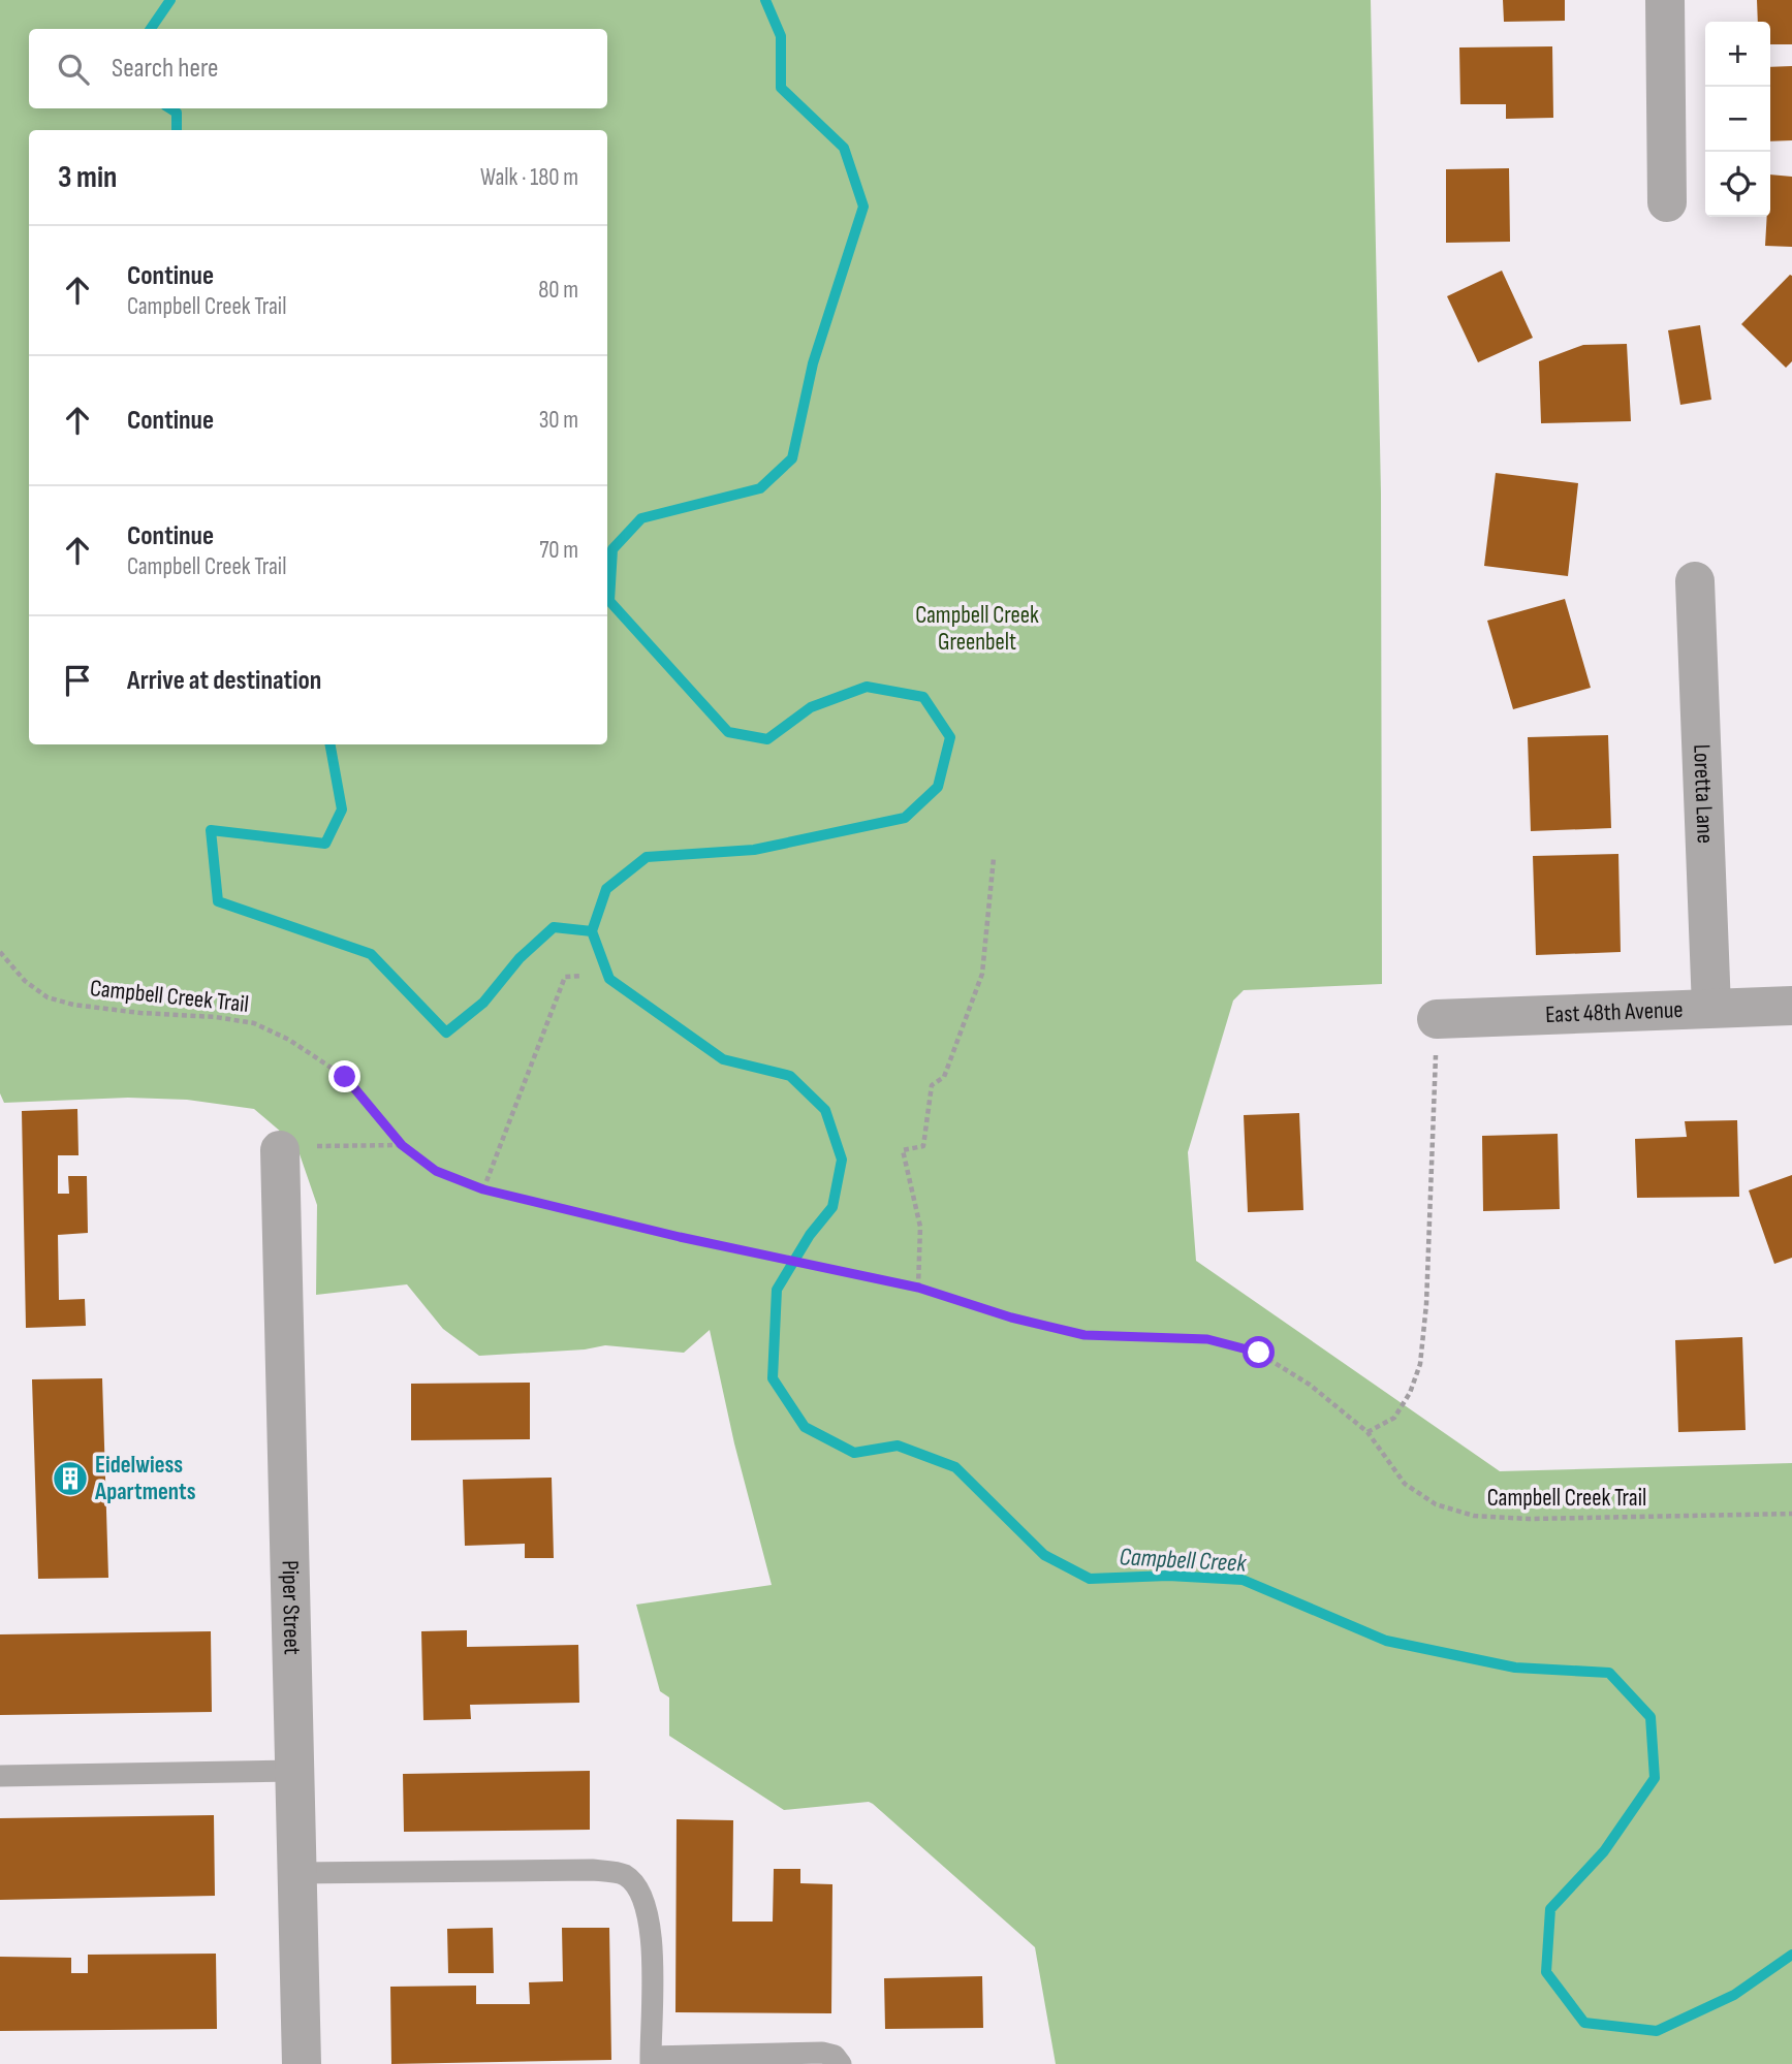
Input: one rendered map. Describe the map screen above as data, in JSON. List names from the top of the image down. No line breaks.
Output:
{"streets":{"street":["Loretta Lane","East 48th Avenue","Piper Street"],"path":["Campbell Creek Trail"]},"crossings":[["Loretta Lane","East 48th Avenue"]],"water":["Campbell Creek"],"parks":["Campbell Creek Greenbelt"],"places":{"building":["Eidelwiess Apartments"]},"page":{"map_buttons":["+","−"],"search":"Search here","heading":["3 min","Walk · 180 m"],"list":[["Continue","Campbell Creek Trail","80 m"],["Continue","30 m"],["Continue","Campbell Creek Trail","70 m"],"Arrive at destination"]}}
